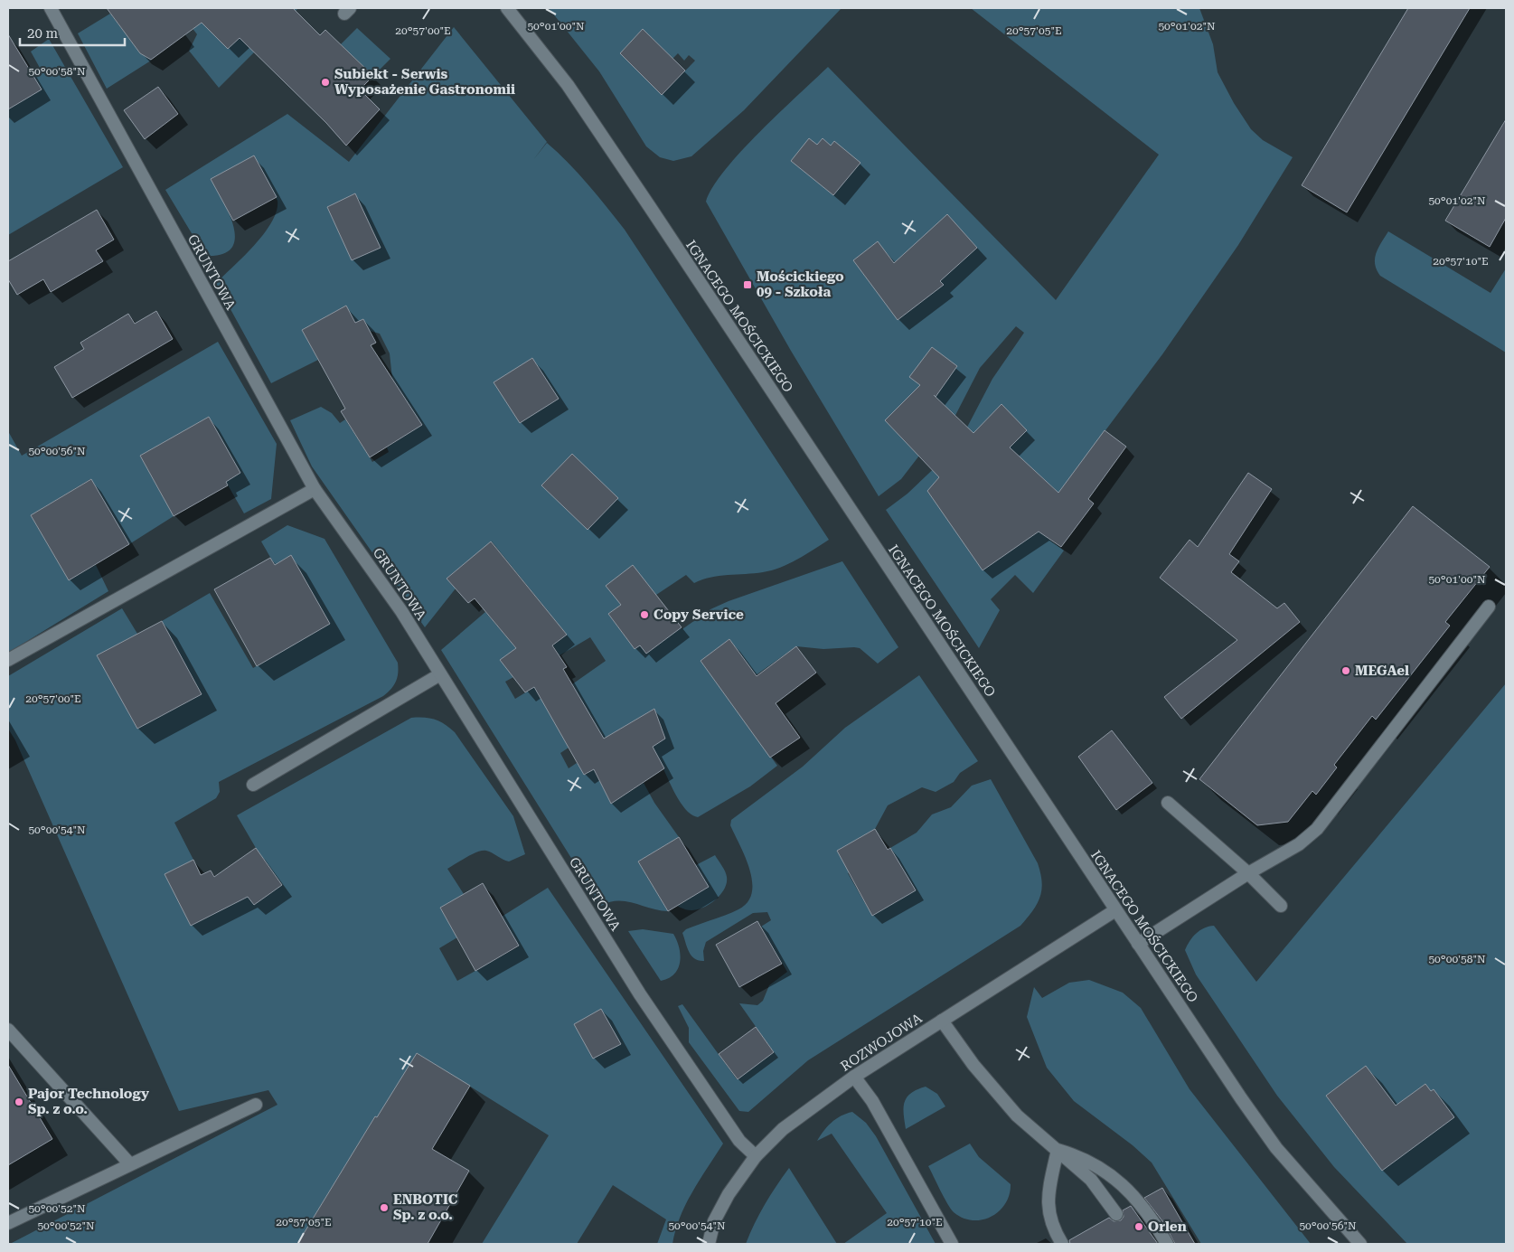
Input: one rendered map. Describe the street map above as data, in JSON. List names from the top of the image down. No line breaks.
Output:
{"streets":{"street":["GRUNTOWA","IGNACEGO MOŚCICKIEGO","ROZWOJOWA"]},"crossings":[["GRUNTOWA","ROZWOJOWA"],["IGNACEGO MOŚCICKIEGO","ROZWOJOWA"]],"places":{"other":["Subiekt - Serwis Wyposażenie Gastronomii","Copy Service","MEGAel","Pajor Technology Sp. z o.o.","ENBOTIC Sp. z o.o.","Orlen"],"transit":["Mościckiego 09 - Szkoła"]},"scale_bar":"20 m","coordinates":["50°01'00\"N","50°01'02\"N","20°57'00\"E","20°57'05\"E","50°00'58\"N","20°57'10\"E","50°00'56\"N","50°00'54\"N","50°00'52\"N"]}
